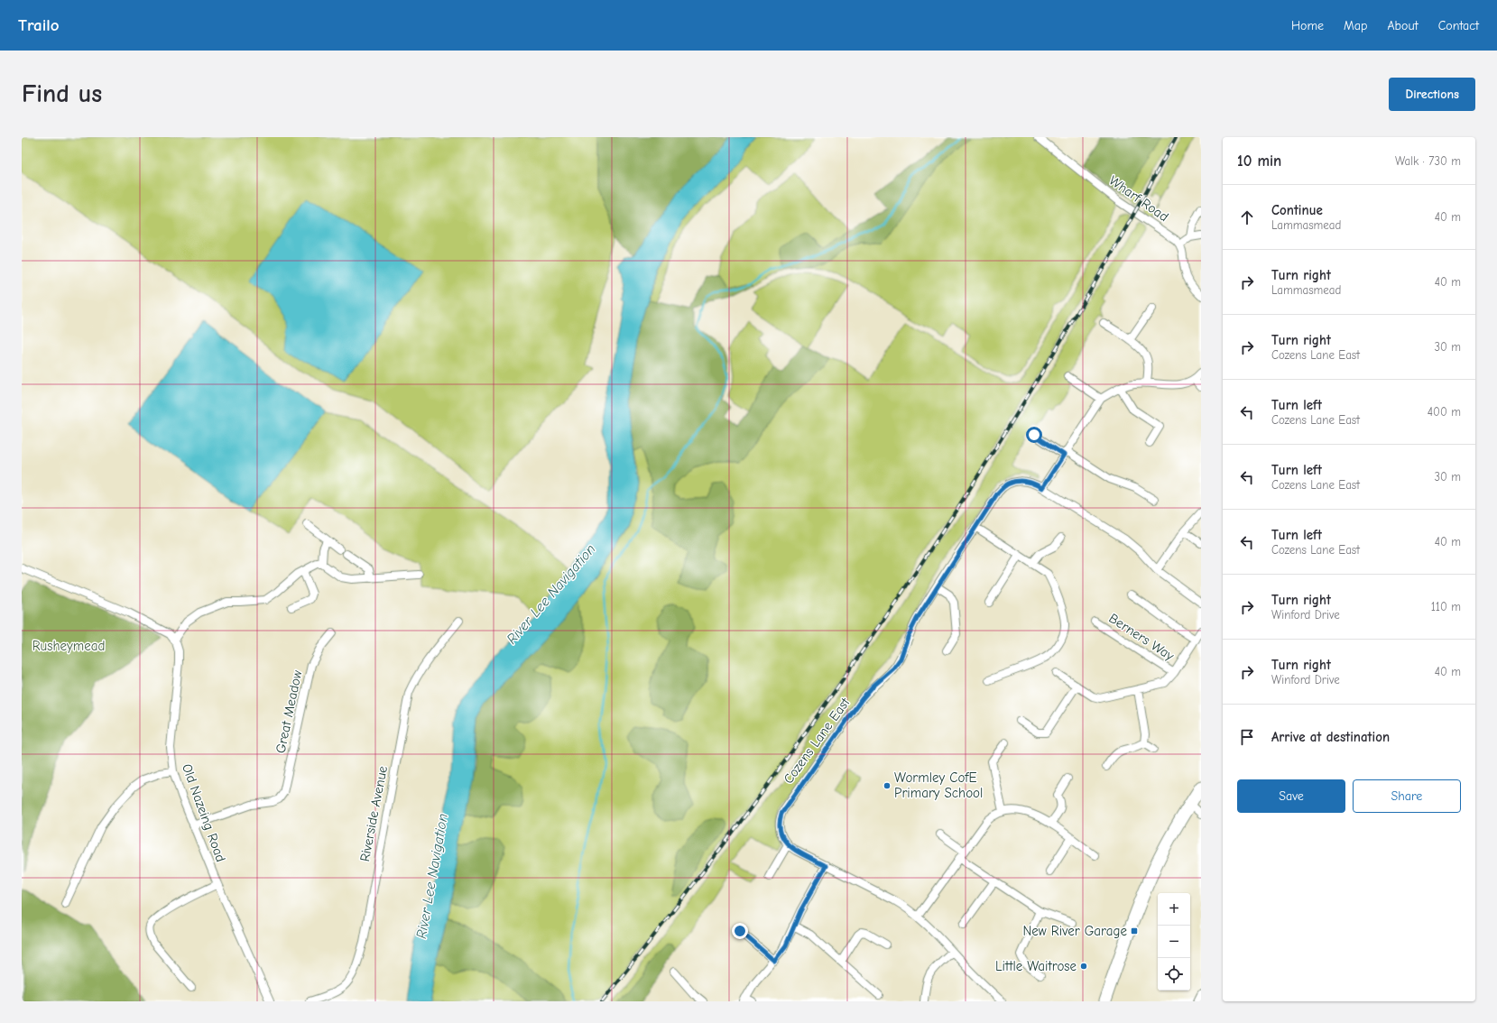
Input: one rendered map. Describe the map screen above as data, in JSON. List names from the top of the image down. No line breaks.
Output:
{"streets":{"street":["Wharf Road","Berners Way","Great Meadow","Cozens Lane East","Old Nazeing Road","Riverside Avenue"]},"crossings":[["Great Meadow","Old Nazeing Road"]],"water":["River Lee Navigation"],"parks":["Rusheymead"],"places":{"other":["Wormley CofE Primary School","Little Waitrose"],"transit":["New River Garage"]},"page":{"header":"Trailo","nav":["Home","Map","About","Contact"],"buttons":["Directions",["Save","Share"]],"title":"Find us","heading":["10 min","Walk · 730 m"],"list":[["Continue","Lammasmead","40 m"],["Turn right","Lammasmead","40 m"],["Turn right","Cozens Lane East","30 m"],["Turn left","Cozens Lane East","400 m"],["Turn left","Cozens Lane East","30 m"],["Turn left","Cozens Lane East","40 m"],["Turn right","Winford Drive","110 m"],["Turn right","Winford Drive","40 m"],"Arrive at destination"],"map_buttons":["+","−"]}}
